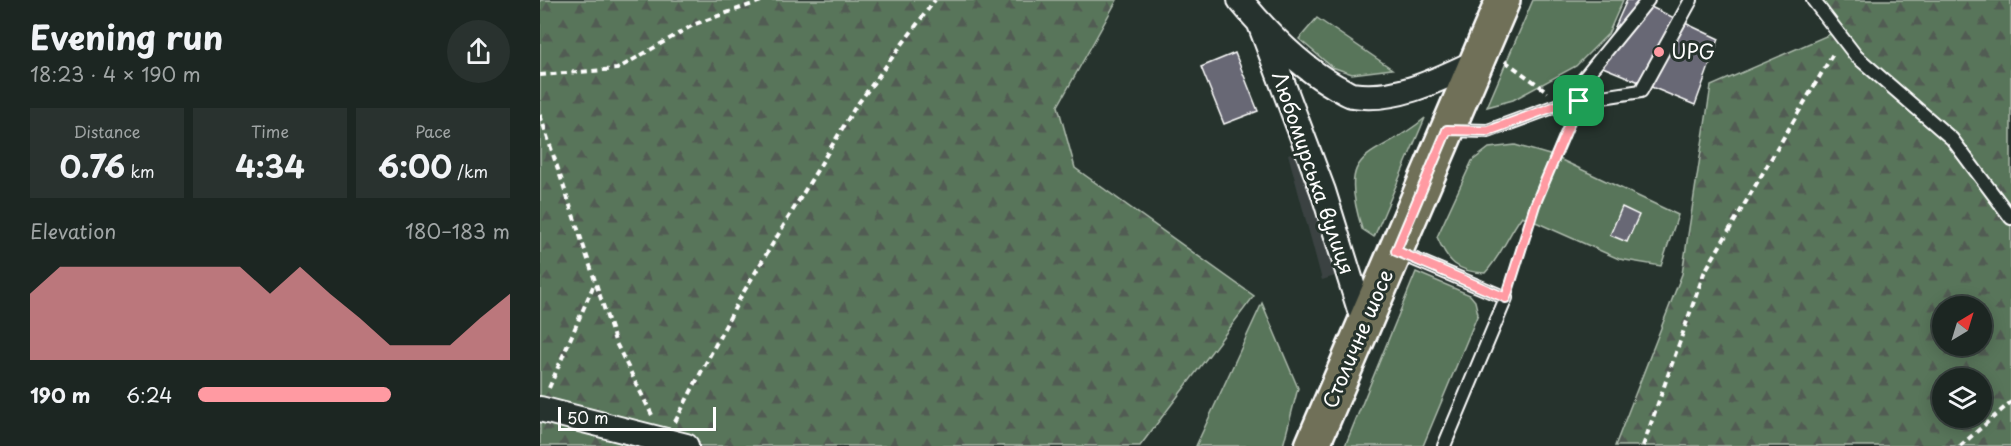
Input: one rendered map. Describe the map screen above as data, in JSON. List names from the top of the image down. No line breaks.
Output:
{"streets":{"main road":["Столичне шосе"],"street":["Любомирська вулиця"]},"crossings":[["Любомирська вулиця","Столичне шосе"]],"places":["UPG"],"scale_bar":"50 m","north":"top right","page":{"heading":["Evening run","18:23 · 4 × 190 m"],"stats":[["Distance","0.76 km"],["Time","4:34"],["Pace","6:00 /km"]],"chart":["Elevation","180–183 m"],"list":[{"name":"190 m","note":"6:24"}],"scale":"50 m"}}
